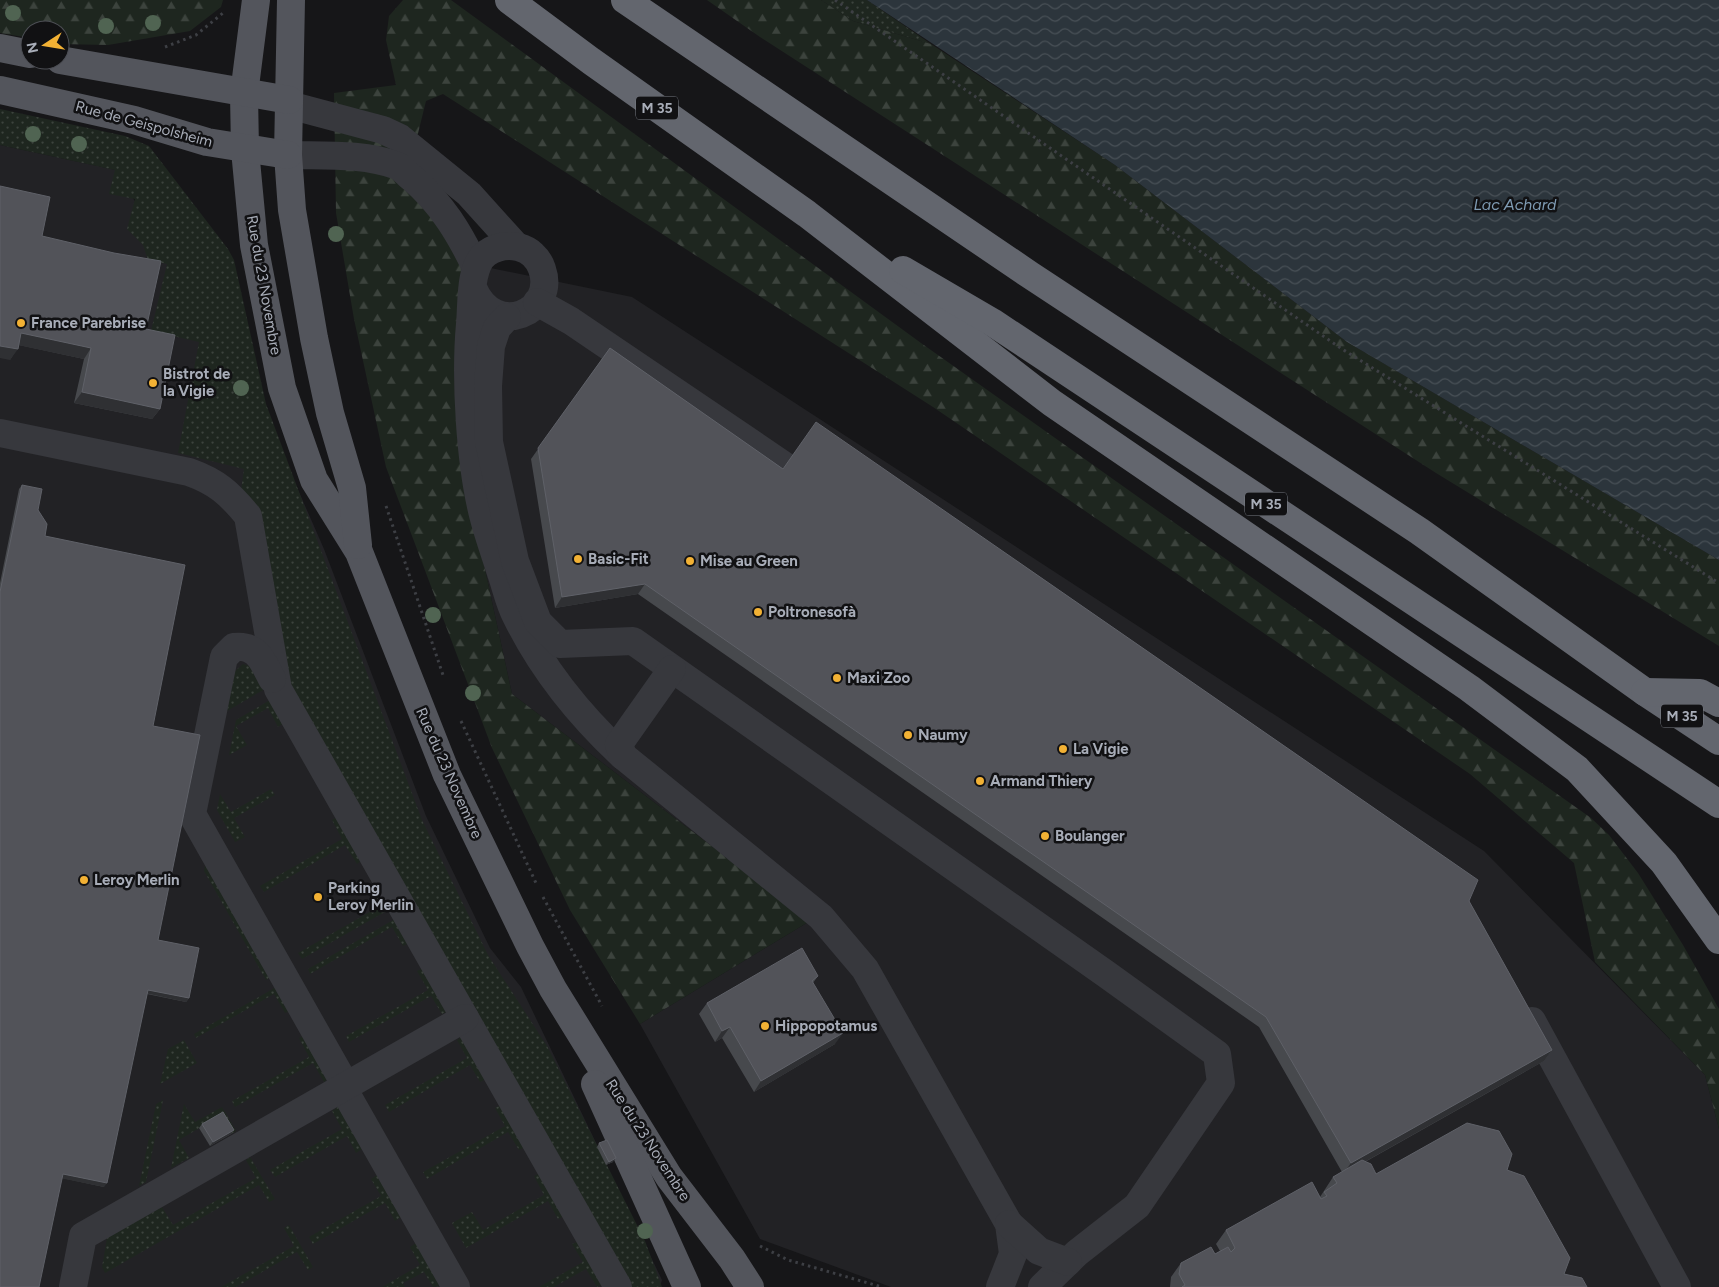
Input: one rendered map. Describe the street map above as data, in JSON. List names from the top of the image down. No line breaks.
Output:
{"streets":{"highway":["M 35"],"main road":["Rue de Geispolsheim","Rue du 23 Novembre"]},"crossings":[["Rue de Geispolsheim","Rue du 23 Novembre"]],"water":["Lac Achard"],"places":["France Parebrise","Bistrot de la Vigie","Basic-Fit","Mise au Green","Poltronesofà","Maxi Zoo","Naumy","La Vigie","Armand Thiery","Boulanger","Leroy Merlin","Parking Leroy Merlin","Hippopotamus"],"north":"left"}
